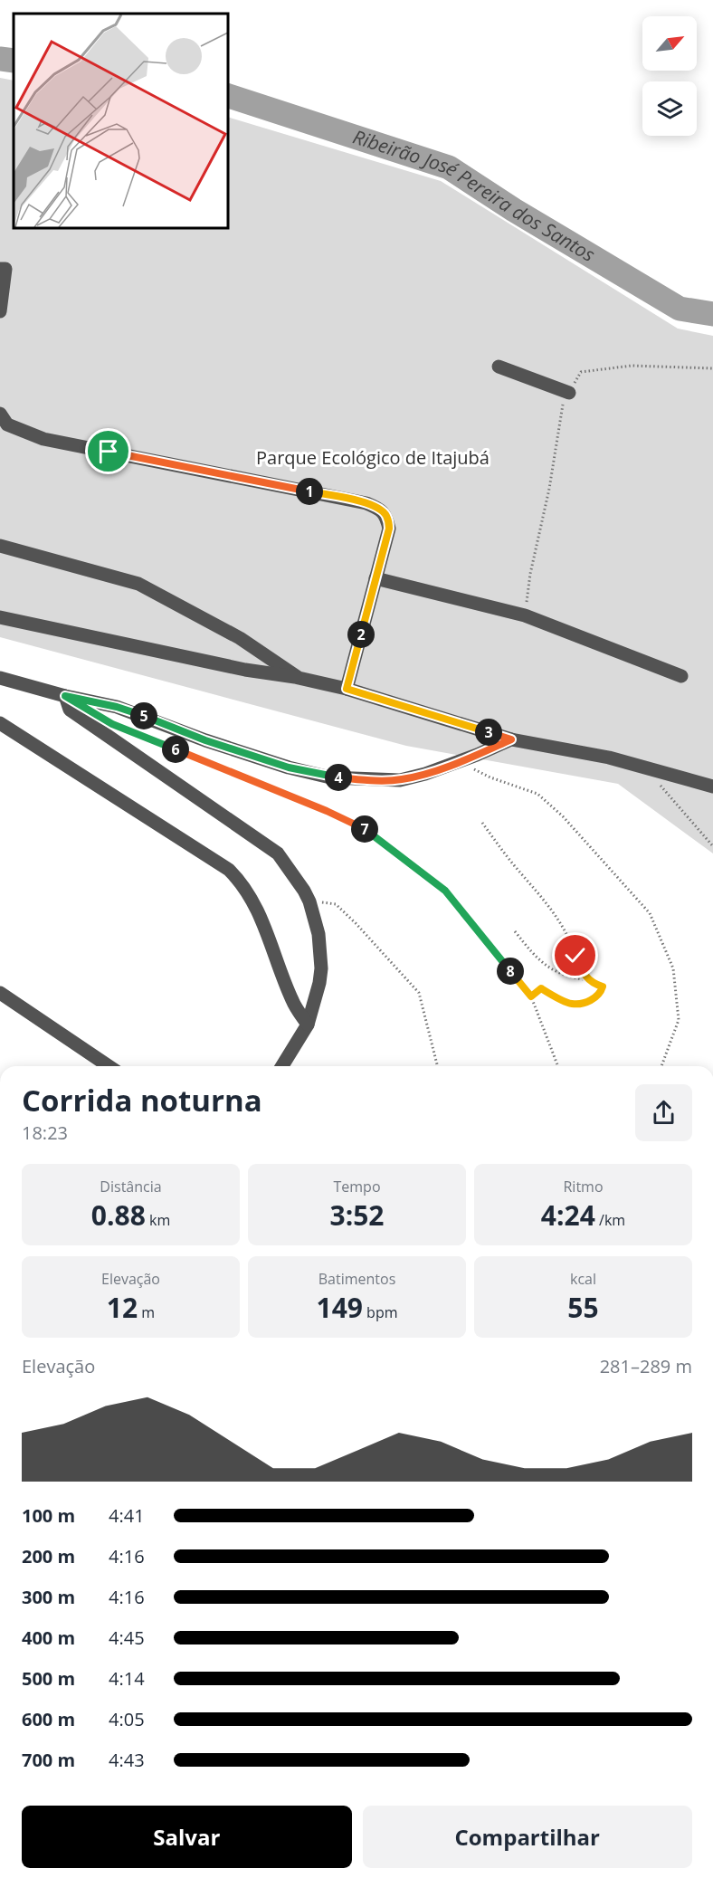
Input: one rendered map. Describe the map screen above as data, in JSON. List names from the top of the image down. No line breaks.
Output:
{"water":["Ribeirão José Pereira dos Santos"],"parks":["Parque Ecológico de Itajubá"],"north":"top right","page":{"pins":["1","2","5","3","6","4","7","8"],"heading":["Corrida noturna","18:23"],"stats":[["Distância","0.88 km"],["Tempo","3:52"],["Ritmo","4:24 /km"],["Elevação","12 m"],["Batimentos","149 bpm"],["kcal","55"]],"chart":["Elevação","281–289 m"],"list":[{"name":"100 m","note":"4:41"},{"name":"200 m","note":"4:16"},{"name":"300 m","note":"4:16"},{"name":"400 m","note":"4:45"},{"name":"500 m","note":"4:14"},{"name":"600 m","note":"4:05"},{"name":"700 m","note":"4:43"}],"buttons":["Salvar","Compartilhar"]}}
